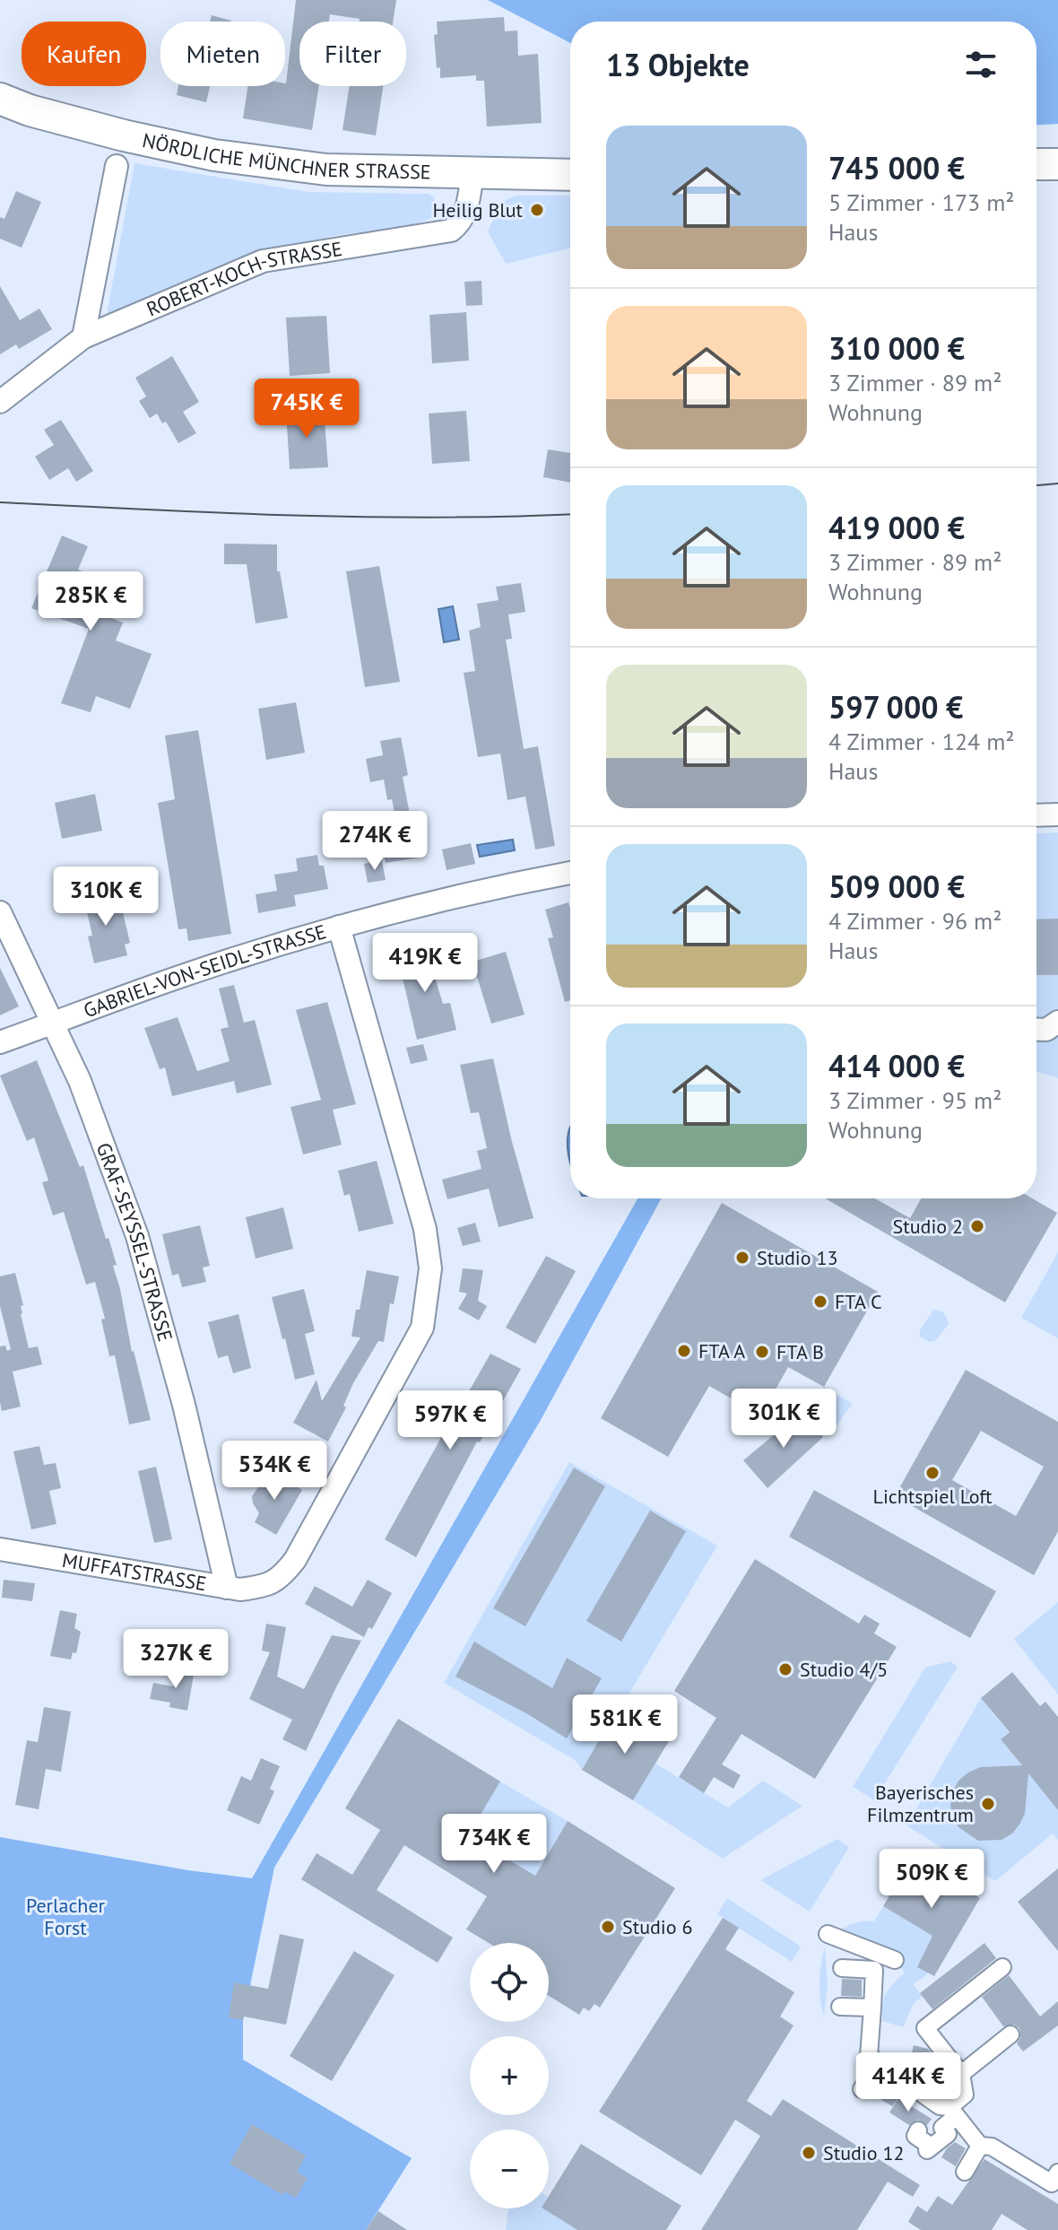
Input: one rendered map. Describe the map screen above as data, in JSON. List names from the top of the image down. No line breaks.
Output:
{"streets":{"main road":["NÖRDLICHE MÜNCHNER STRASSE"],"street":["ROBERT-KOCH-STRASSE","GABRIEL-VON-SEIDL-STRASSE","GRAF-SEYSSEL-STRASSE","MUFFATSTRASSE"]},"crossings":[["NÖRDLICHE MÜNCHNER STRASSE","ROBERT-KOCH-STRASSE"],["GABRIEL-VON-SEIDL-STRASSE","GRAF-SEYSSEL-STRASSE"],["GABRIEL-VON-SEIDL-STRASSE","MUFFATSTRASSE"],["GRAF-SEYSSEL-STRASSE","MUFFATSTRASSE"]],"parks":["Perlacher Forst"],"places":["Heilig Blut","Studio 2","Studio 13","FTA C","FTA A","FTA B","Lichtspiel Loft","Studio 4/5","Bayerisches Filmzentrum","Studio 6","Studio 12"],"page":{"chip":["Kaufen","Mieten","Filter"],"heading":"13 Objekte","list":[{"name":"745 000 €","note":"5 Zimmer · 173 m² · Haus"},{"name":"310 000 €","note":"3 Zimmer · 89 m² · Wohnung"},{"name":"419 000 €","note":"3 Zimmer · 89 m² · Wohnung"},{"name":"597 000 €","note":"4 Zimmer · 124 m² · Haus"},{"name":"509 000 €","note":"4 Zimmer · 96 m² · Haus"},{"name":"414 000 €","note":"3 Zimmer · 95 m² · Wohnung"}],"price":["745K €","285K €","274K €","310K €","419K €","301K €","597K €","534K €","327K €","581K €","734K €","509K €","414K €"],"map_buttons":["+","−"]}}
